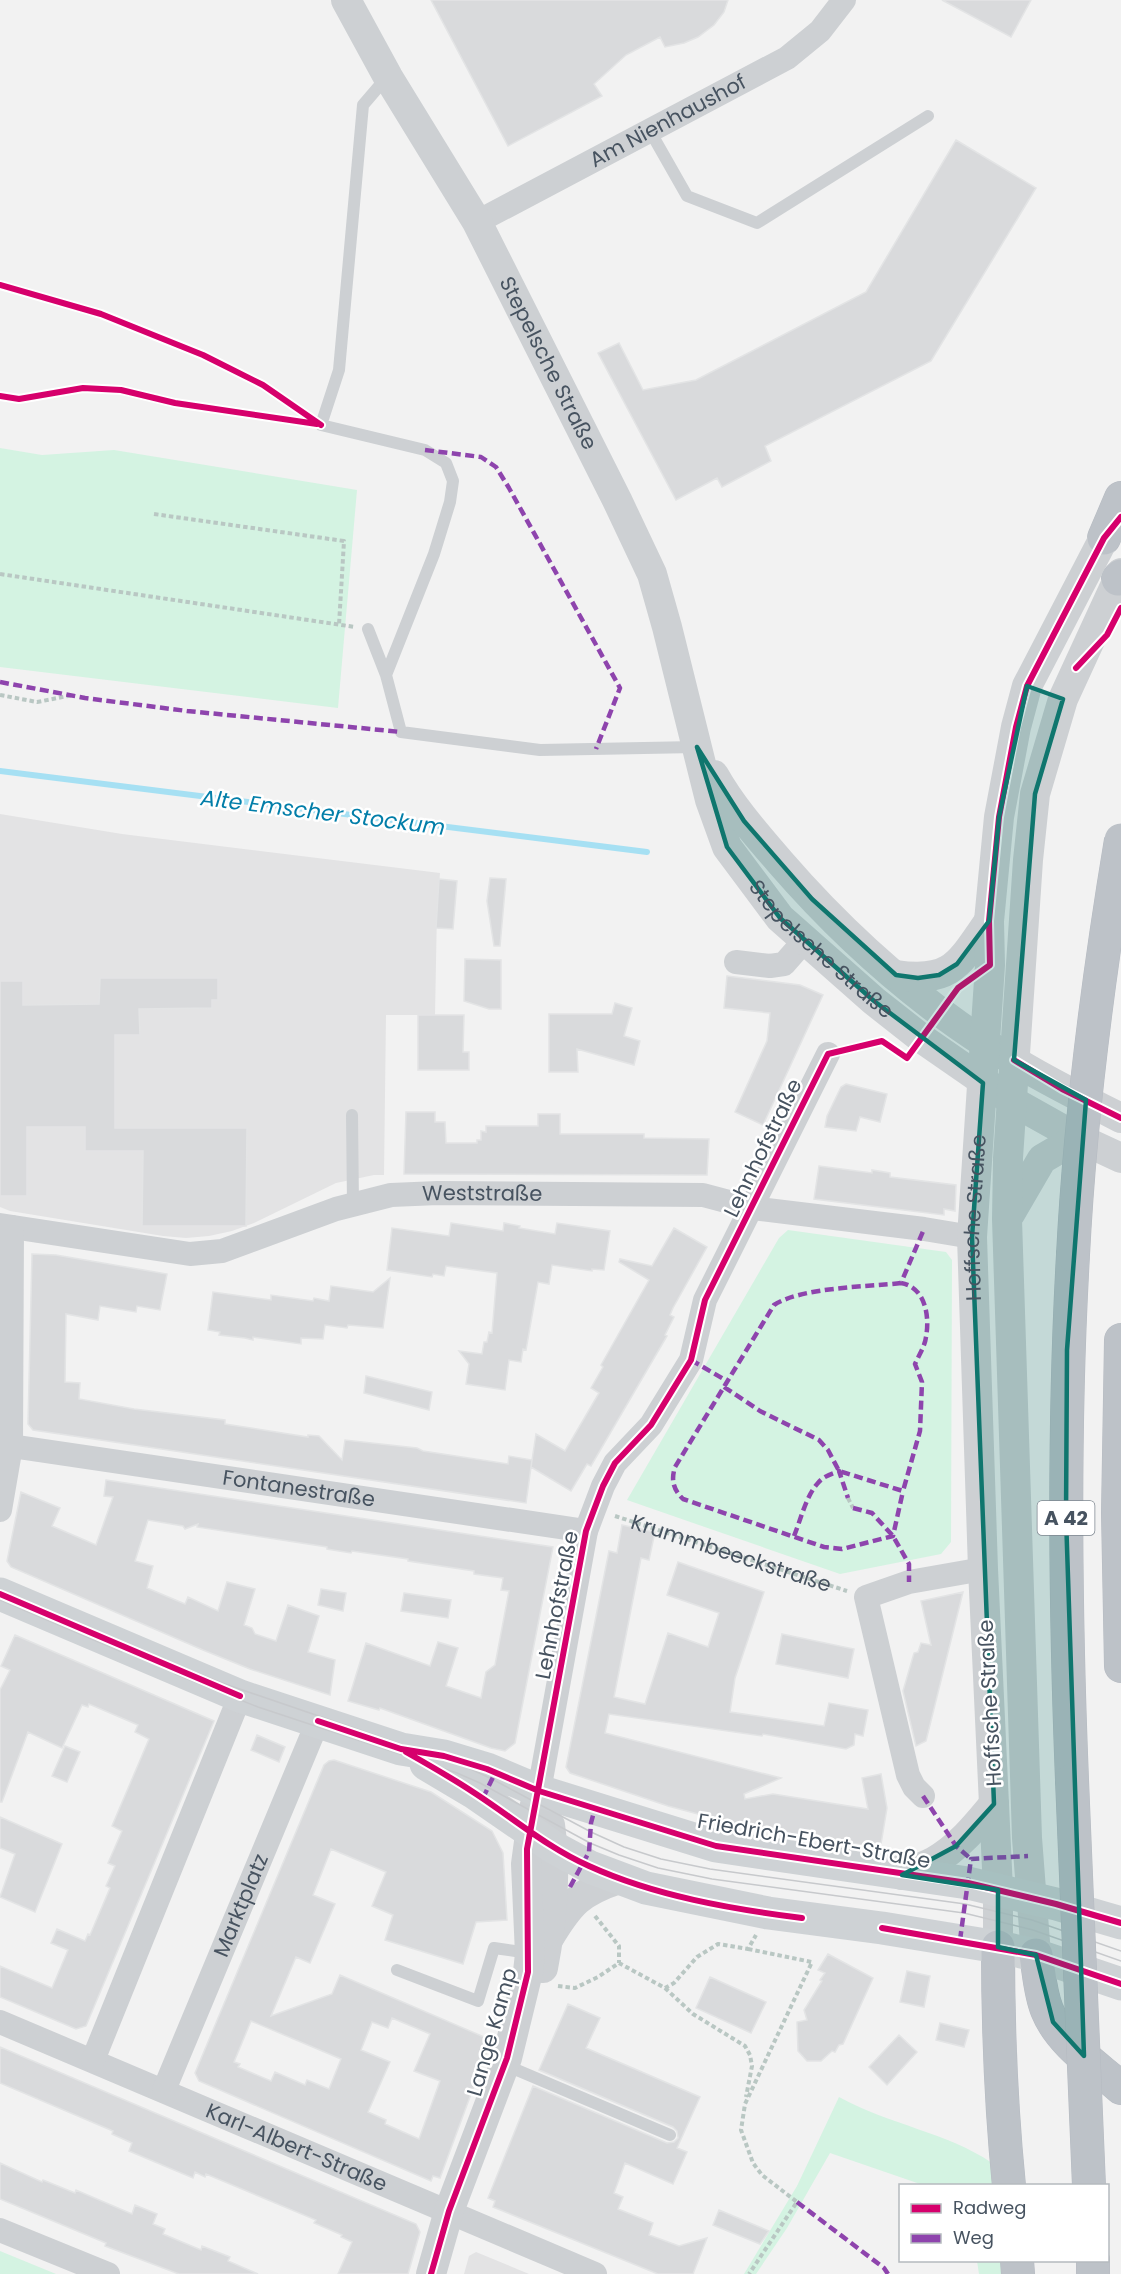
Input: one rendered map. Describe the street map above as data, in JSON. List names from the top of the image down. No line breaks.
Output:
{"streets":{"highway":["A 42"],"main road":["Friedrich-Ebert-Straße"],"street":["Am Nienhaushof","Stepelsche Straße","Lehnhofstraße","Weststraße","Hoffsche Straße","Fontanestraße","Marktplatz","Lange Kamp","Karl-Albert-Straße"],"path":["Krummbeeckstraße"]},"crossings":[["Am Nienhaushof","Stepelsche Straße"],["Stepelsche Straße","Hoffsche Straße"],["Lehnhofstraße","Weststraße"],["Lehnhofstraße","Fontanestraße"],["Lehnhofstraße","Krummbeeckstraße"],["Lehnhofstraße","Friedrich-Ebert-Straße"],["Lehnhofstraße","Lange Kamp"],["Weststraße","Hoffsche Straße"],["Hoffsche Straße","Friedrich-Ebert-Straße"],["Friedrich-Ebert-Straße","Marktplatz"],["Friedrich-Ebert-Straße","Lange Kamp"],["Marktplatz","Karl-Albert-Straße"],["Lange Kamp","Karl-Albert-Straße"]],"water":["Alte Emscher Stockum"],"legend":["Radweg","Weg"]}
